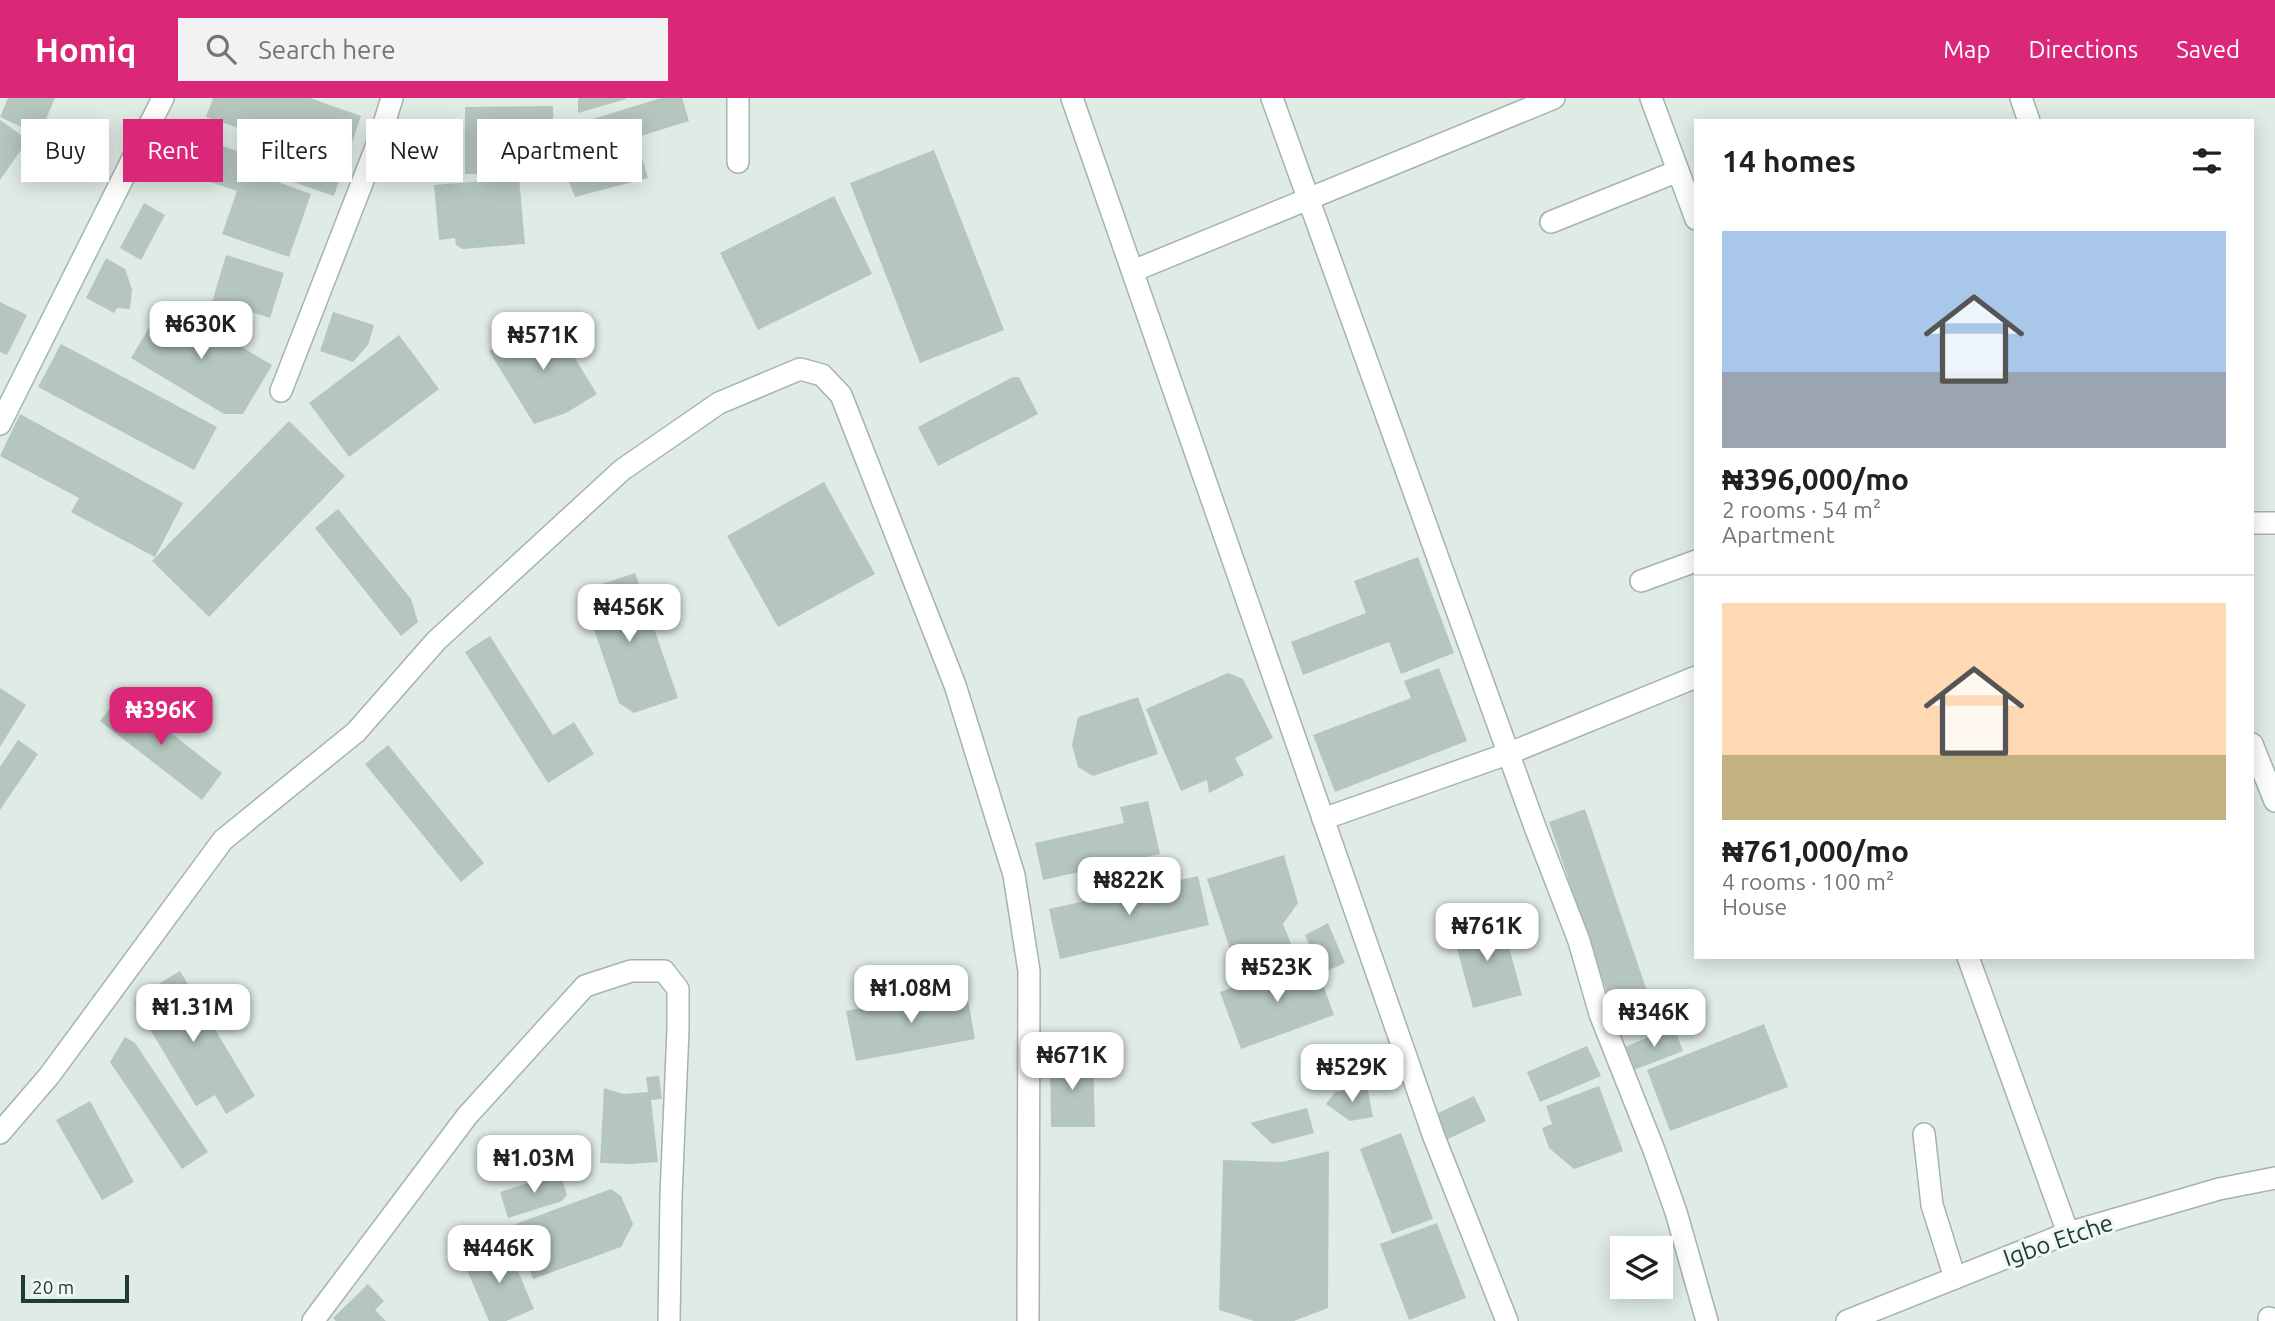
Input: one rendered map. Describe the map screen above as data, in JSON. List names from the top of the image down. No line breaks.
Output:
{"streets":{"street":["Igbo Etche"]},"scale_bar":"20 m","page":{"header":"Homiq","search":"Search here","nav":["Map","Directions","Saved"],"chip":["Buy","Rent","Filters","New","Apartment"],"heading":"14 homes","list":[{"name":"₦396,000/mo","note":"2 rooms · 54 m² · Apartment"},{"name":"₦761,000/mo","note":"4 rooms · 100 m² · House"}],"price":["₦630K","₦571K","₦456K","₦396K","₦822K","₦761K","₦523K","₦1.08M","₦1.31M","₦346K","₦671K","₦529K","₦1.03M","₦446K"],"scale":"20 m"}}
